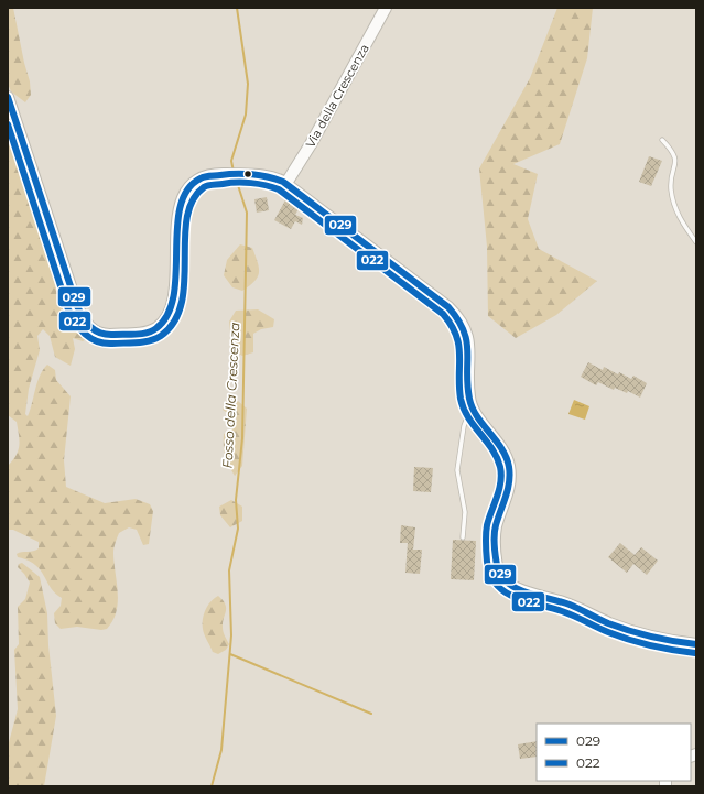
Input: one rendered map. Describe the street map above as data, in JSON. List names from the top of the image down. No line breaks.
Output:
{"streets":{"street":["Via della Crescenza"]},"water":["Fosso della Crescenza"],"lines":["transit line 029","transit line 022"],"legend":["029","022"]}
